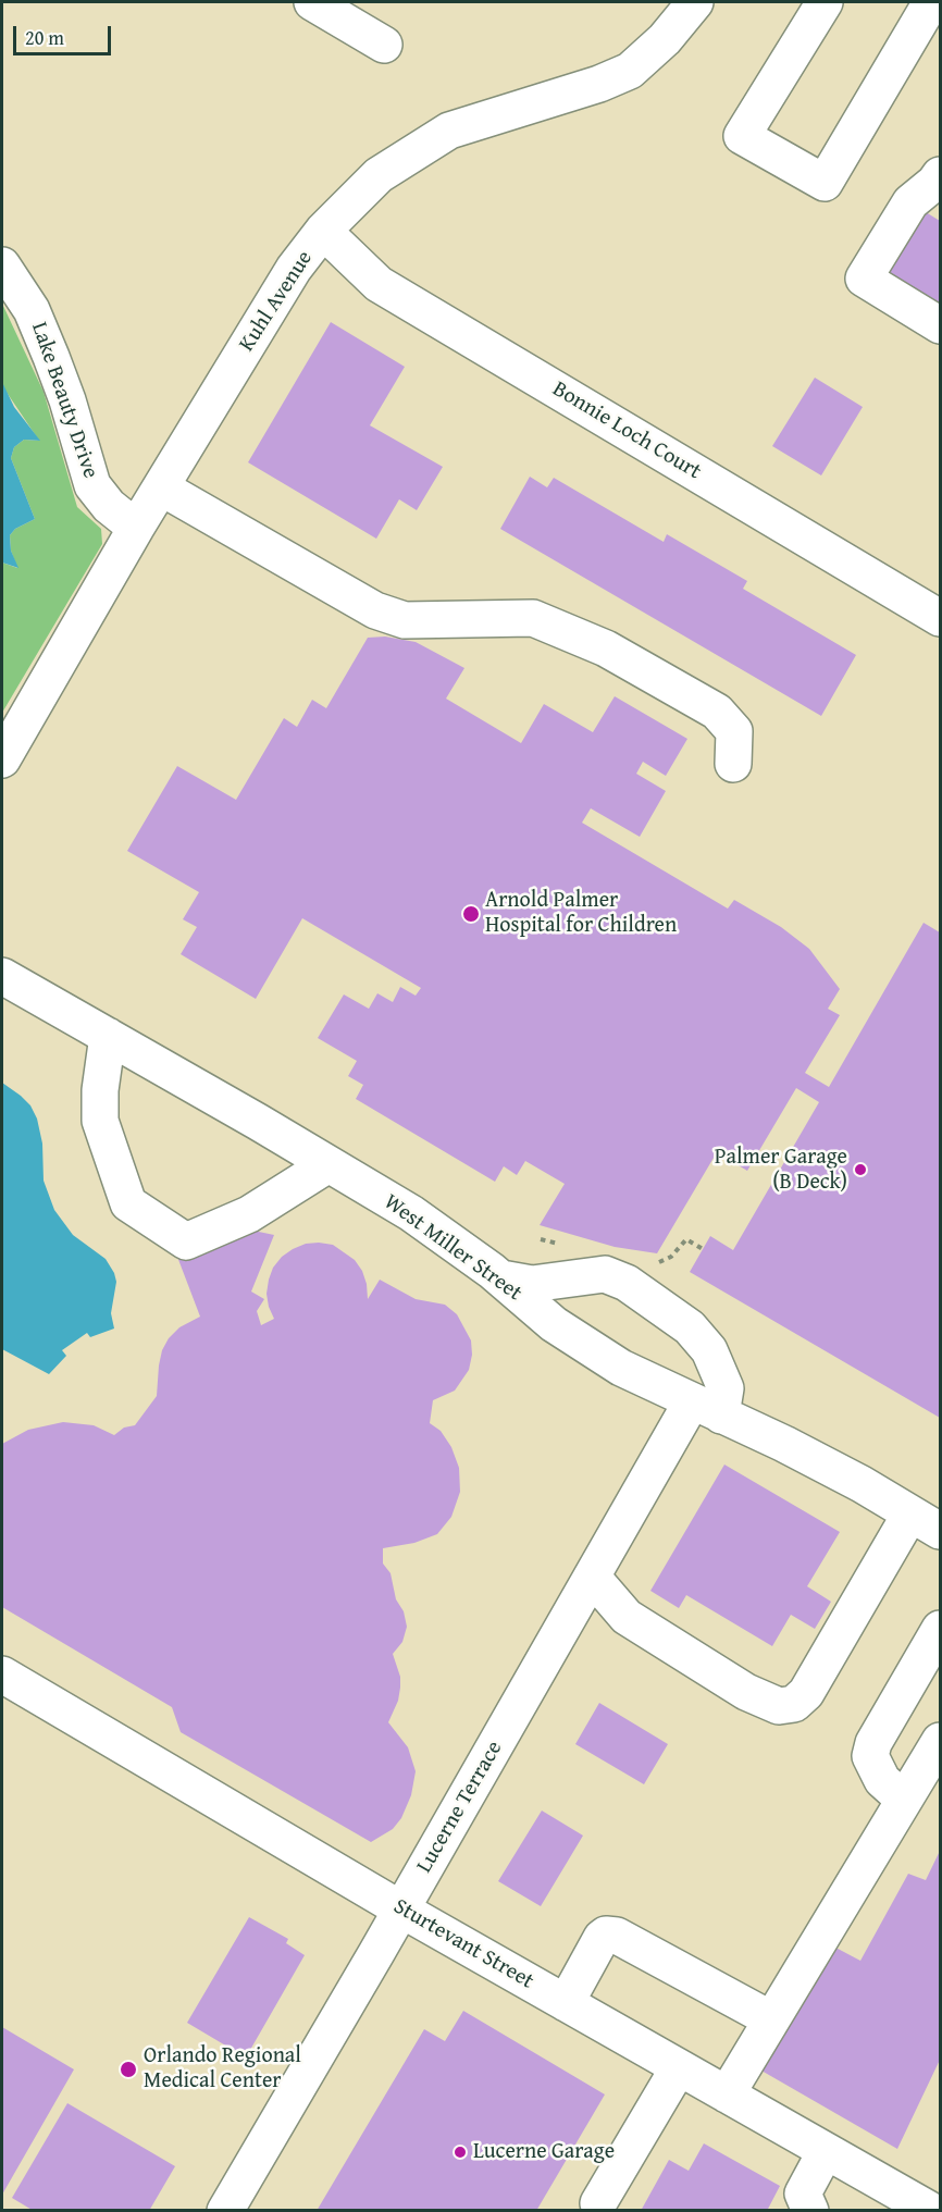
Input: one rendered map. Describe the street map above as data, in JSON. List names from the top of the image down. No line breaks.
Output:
{"streets":{"street":["Kuhl Avenue","Lake Beauty Drive","Bonnie Loch Court","West Miller Street","Lucerne Terrace","Sturtevant Street"]},"crossings":[["Kuhl Avenue","Lake Beauty Drive"],["Kuhl Avenue","Bonnie Loch Court"],["West Miller Street","Lucerne Terrace"],["Lucerne Terrace","Sturtevant Street"]],"places":["Arnold Palmer Hospital for Children","Palmer Garage (B Deck)","Orlando Regional Medical Center","Lucerne Garage"],"scale_bar":"20 m"}
